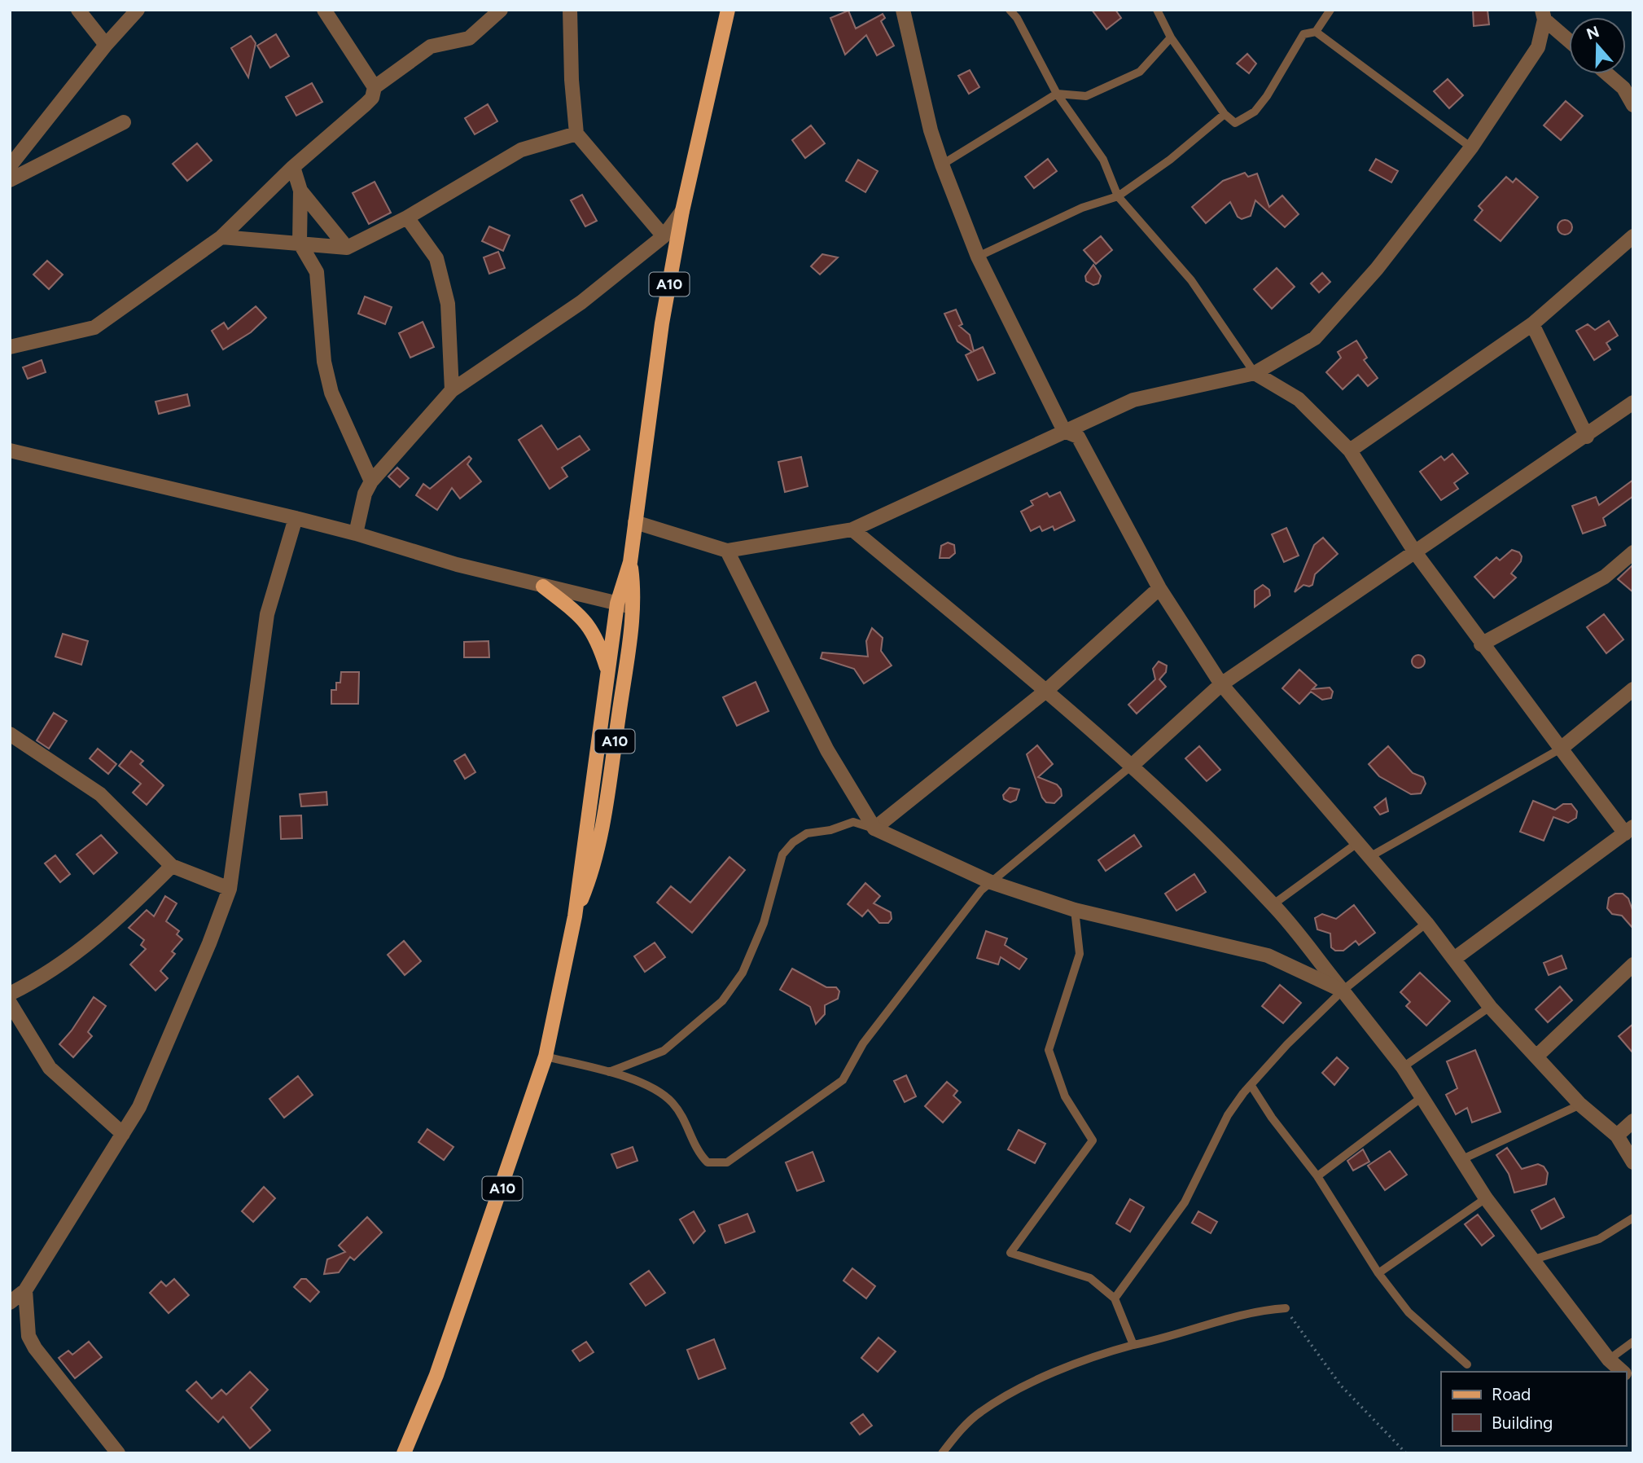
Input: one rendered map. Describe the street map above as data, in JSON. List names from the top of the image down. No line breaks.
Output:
{"streets":{"main road":["A10"]},"legend":["Road","Building"],"north":"top"}
